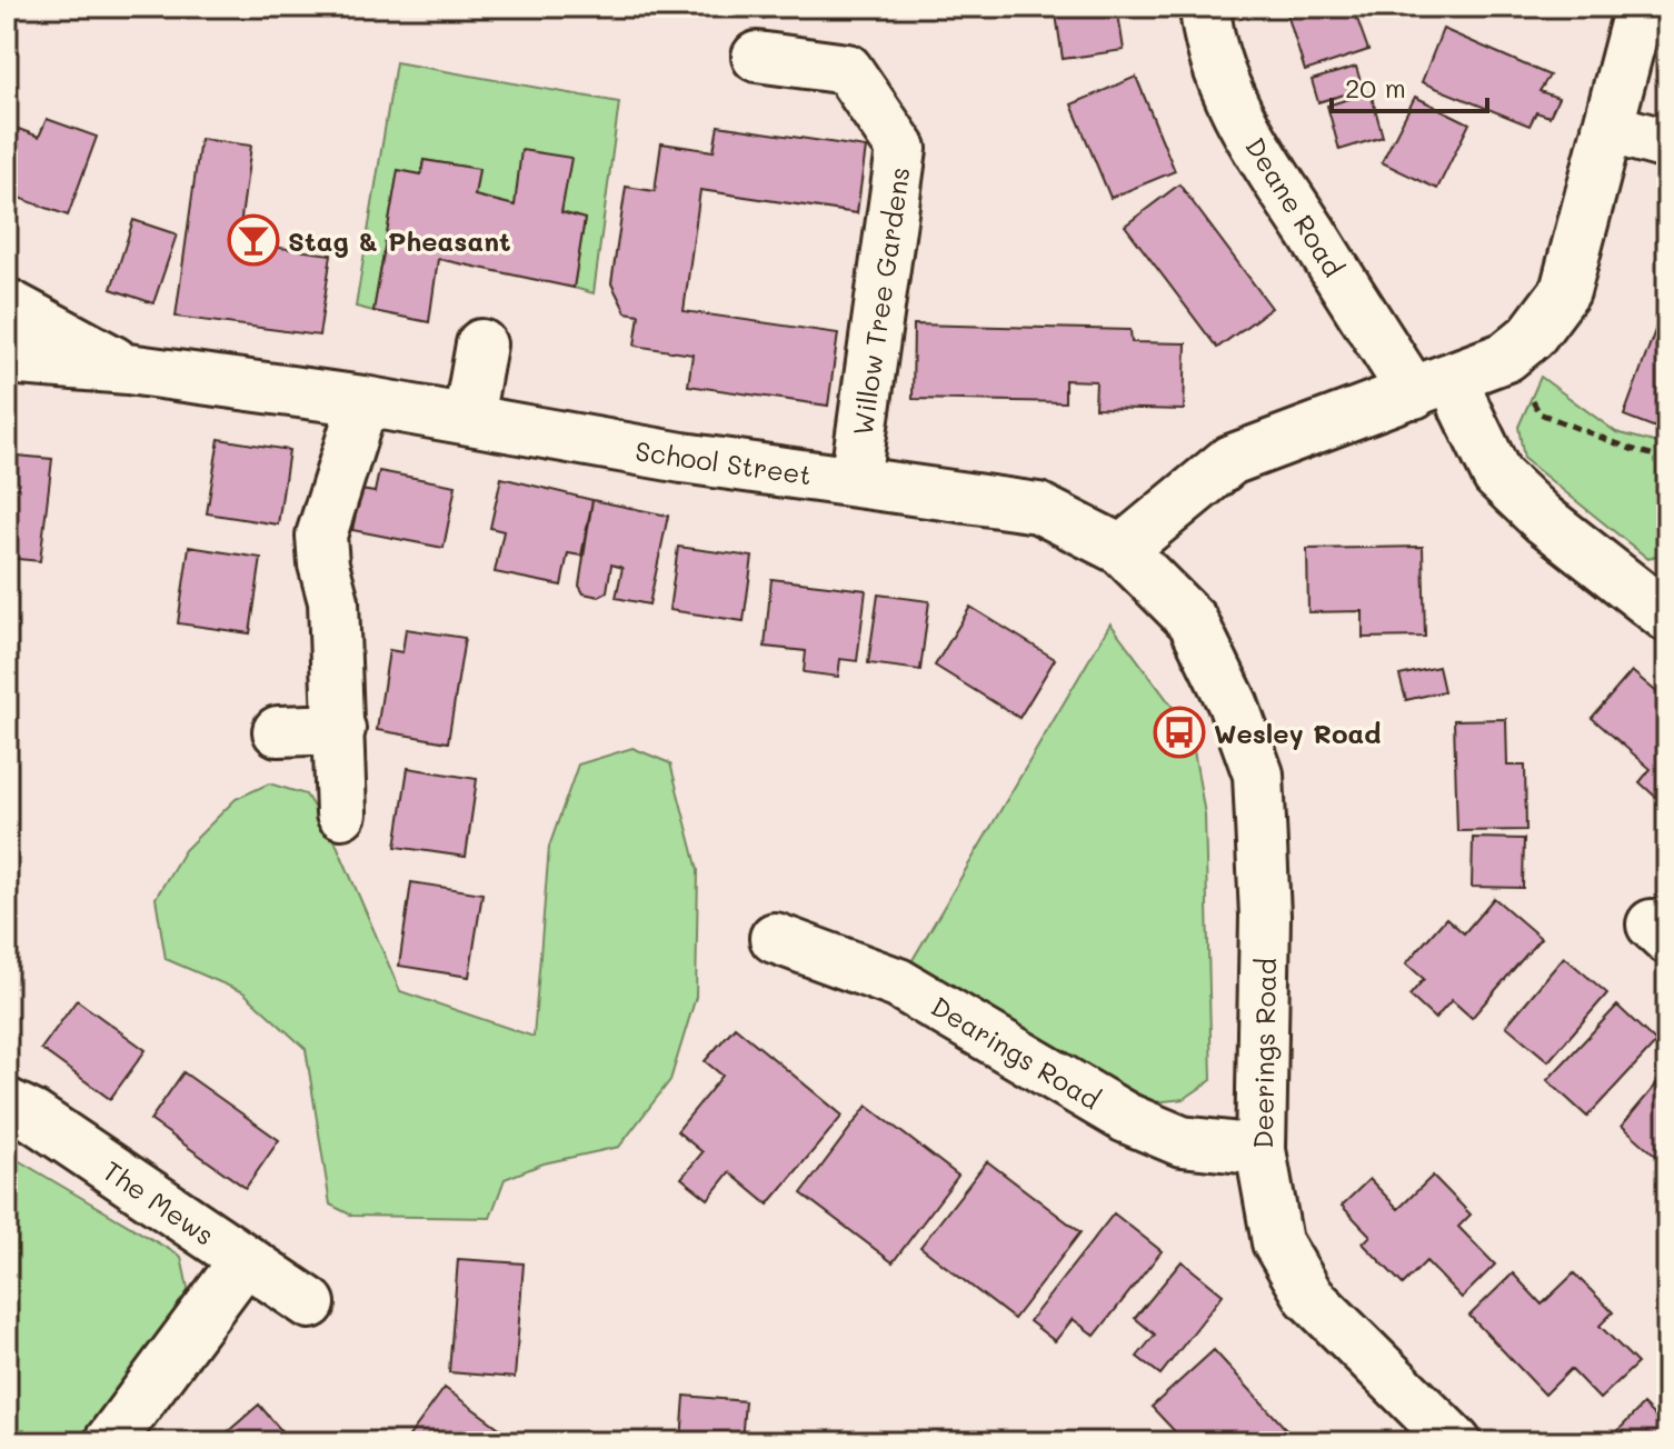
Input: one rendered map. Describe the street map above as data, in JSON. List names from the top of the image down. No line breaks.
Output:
{"streets":{"street":["Deane Road","Willow Tree Gardens","School Street","Dearings Road","Deerings Road","The Mews"]},"crossings":[["Willow Tree Gardens","School Street"],["School Street","Deerings Road"],["Dearings Road","Deerings Road"]],"places":{"bar":["Stag & Pheasant"],"bus stop":["Wesley Road"]},"scale_bar":"20 m"}
